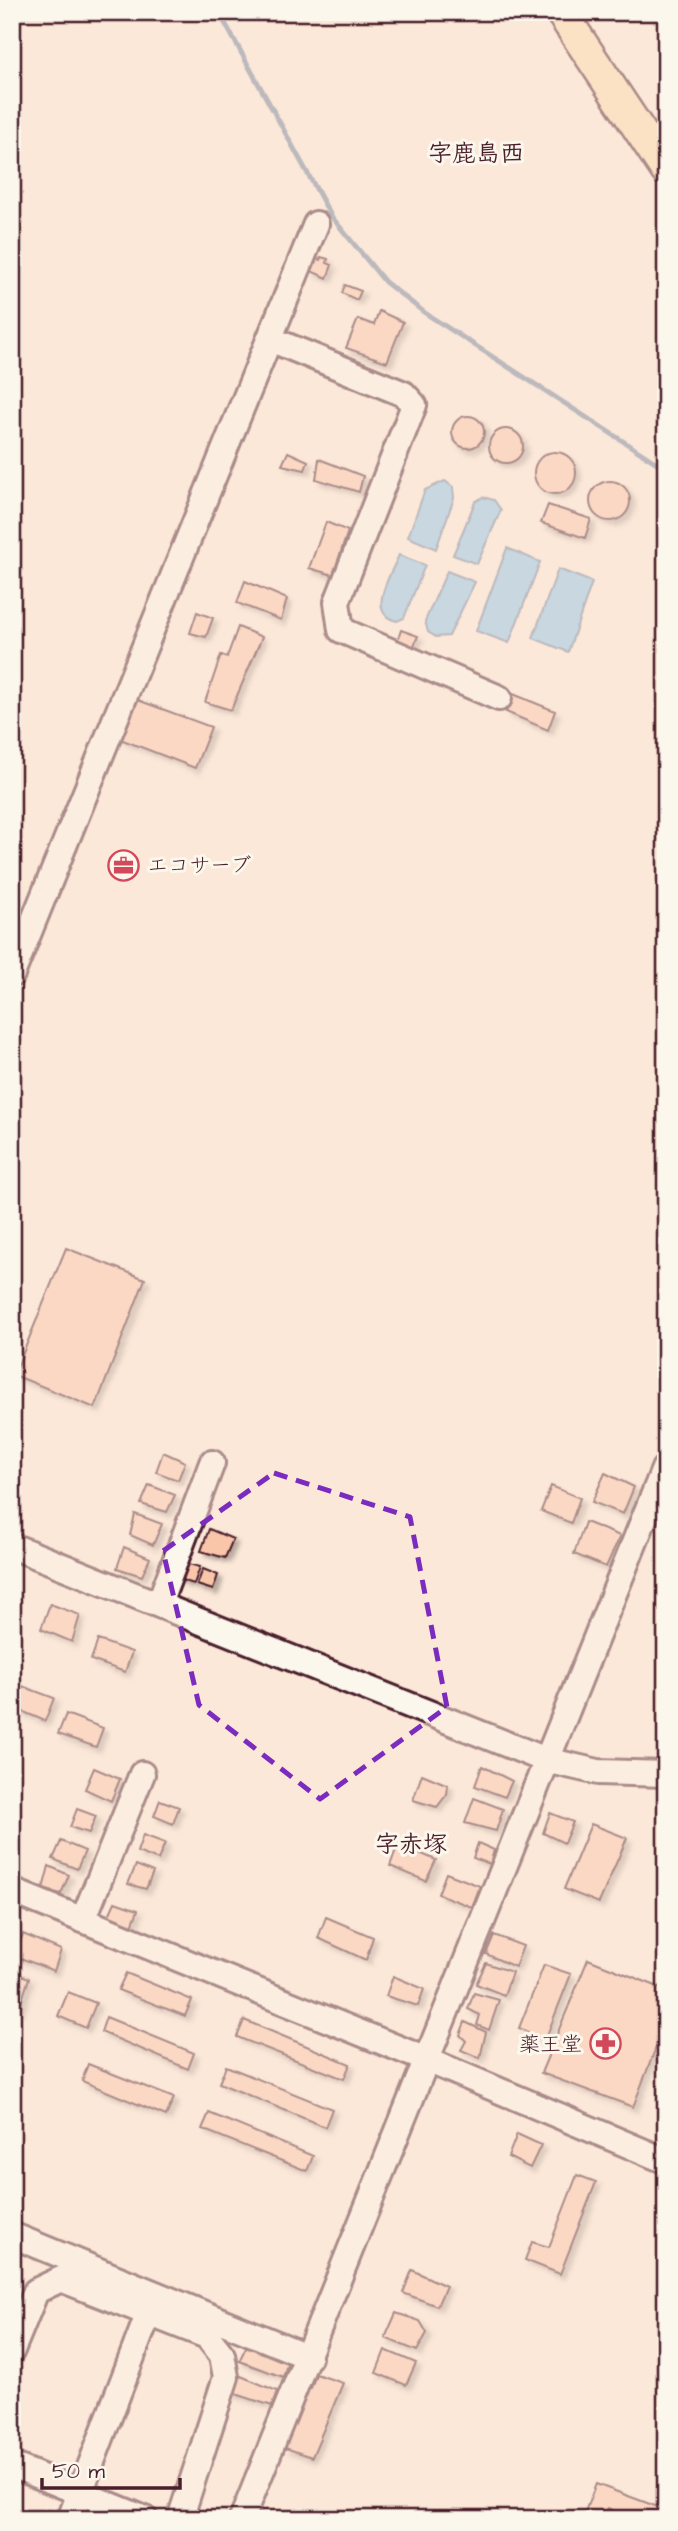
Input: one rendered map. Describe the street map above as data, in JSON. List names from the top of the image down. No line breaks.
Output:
{"districts":["字鹿島西","字赤塚"],"places":{"office":["エコサーブ"],"pharmacy":["薬王堂"]},"scale_bar":"50 m"}
